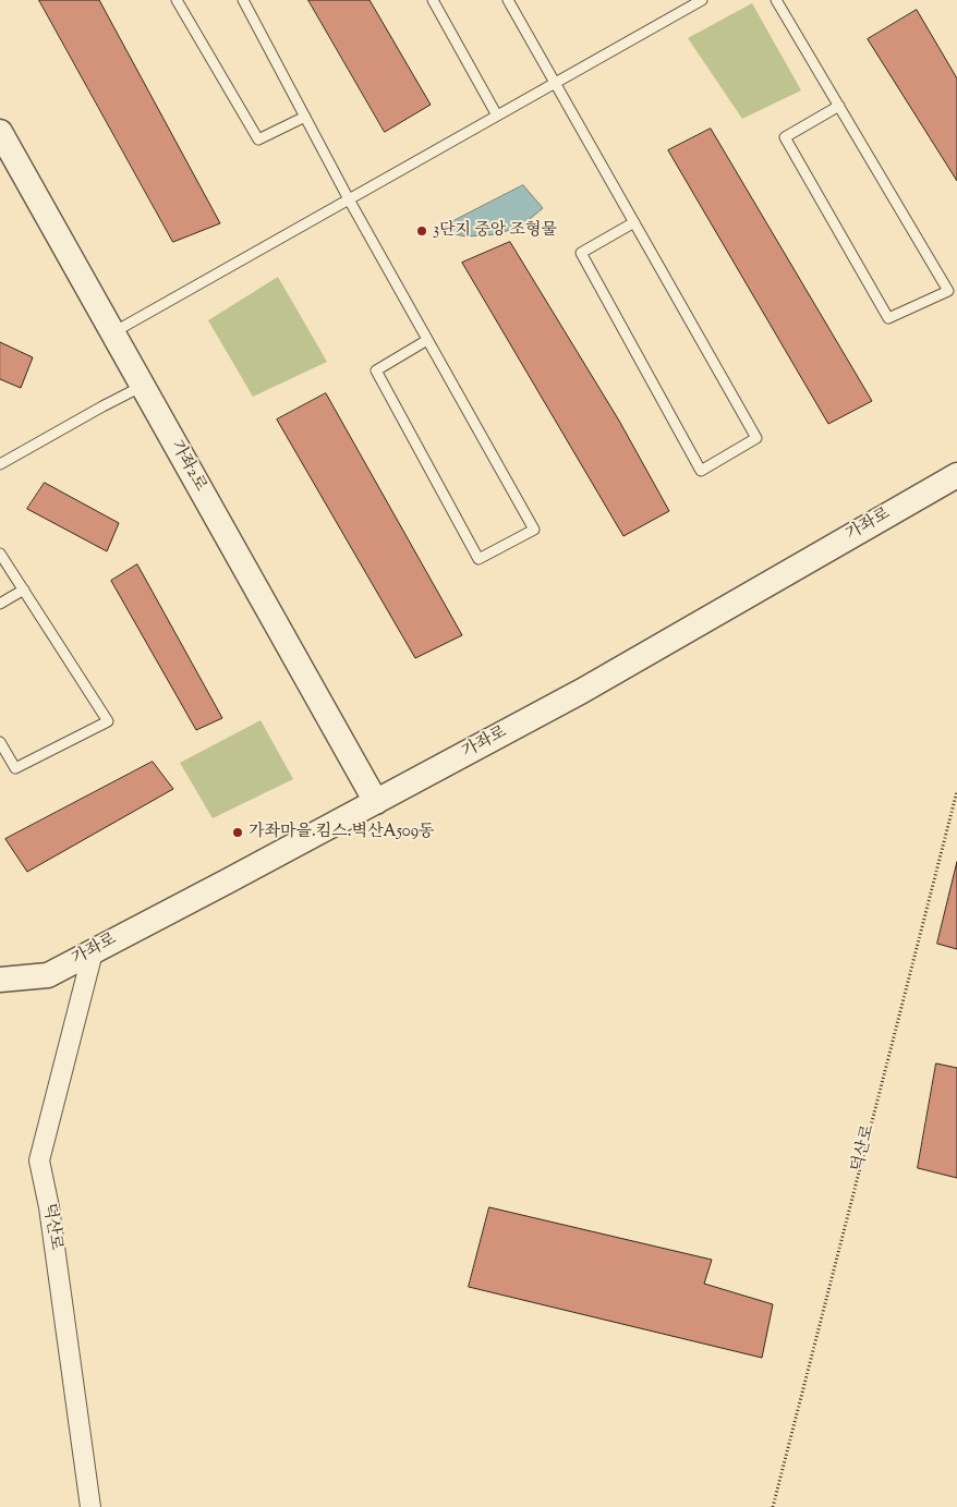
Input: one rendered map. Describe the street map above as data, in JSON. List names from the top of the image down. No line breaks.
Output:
{"streets":{"street":["가좌2로","가좌로","덕산로"]},"crossings":[["가좌2로","가좌로"],["가좌로","덕산로"]],"places":["3단지 중앙 조형물","가좌마을.킴스.벽산A509동"]}
